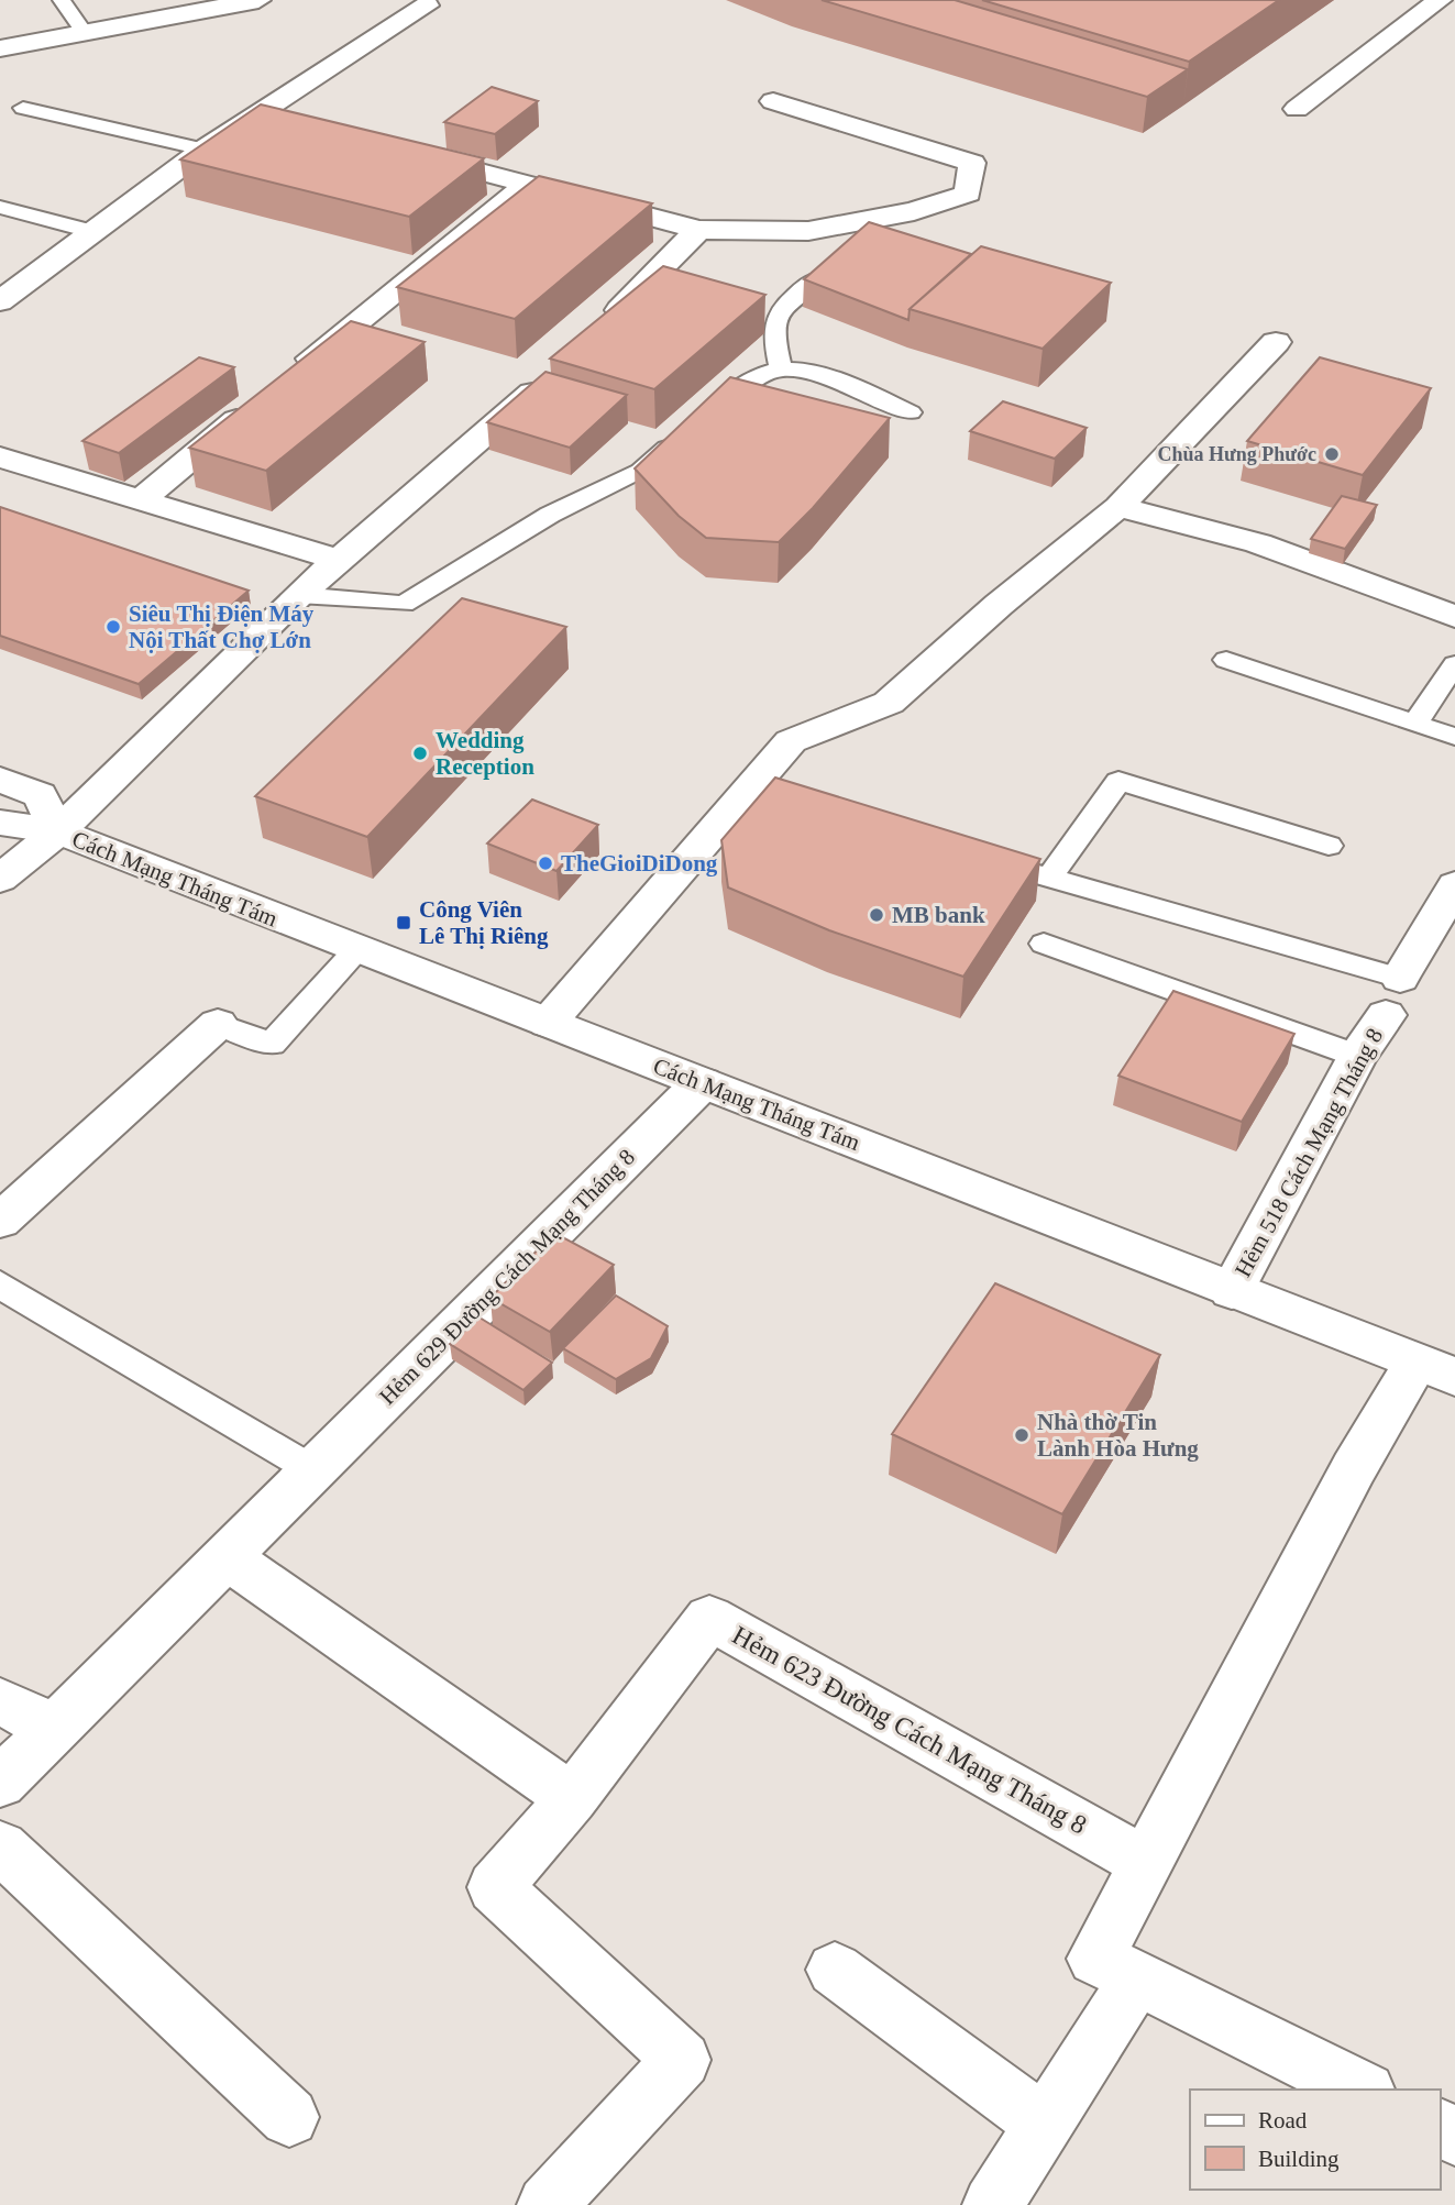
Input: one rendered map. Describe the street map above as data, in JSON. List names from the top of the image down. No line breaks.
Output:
{"streets":{"street":["Cách Mạng Tháng Tám","Hẻm 518 Cách Mạng Tháng 8","Hẻm 629 Đường Cách Mạng Tháng 8","Hẻm 623 Đường Cách Mạng Tháng 8"]},"crossings":[["Cách Mạng Tháng Tám","Hẻm 518 Cách Mạng Tháng 8"],["Cách Mạng Tháng Tám","Hẻm 629 Đường Cách Mạng Tháng 8"]],"places":{"other":["Chùa Hưng Phước","Siêu Thị Điện Máy Nội Thất Chợ Lớn","Wedding Reception","TheGioiDiDong","MB bank","Nhà thờ Tin Lành Hòa Hưng"],"transit":["Công Viên Lê Thị Riêng"]},"legend":["Road","Building"]}
